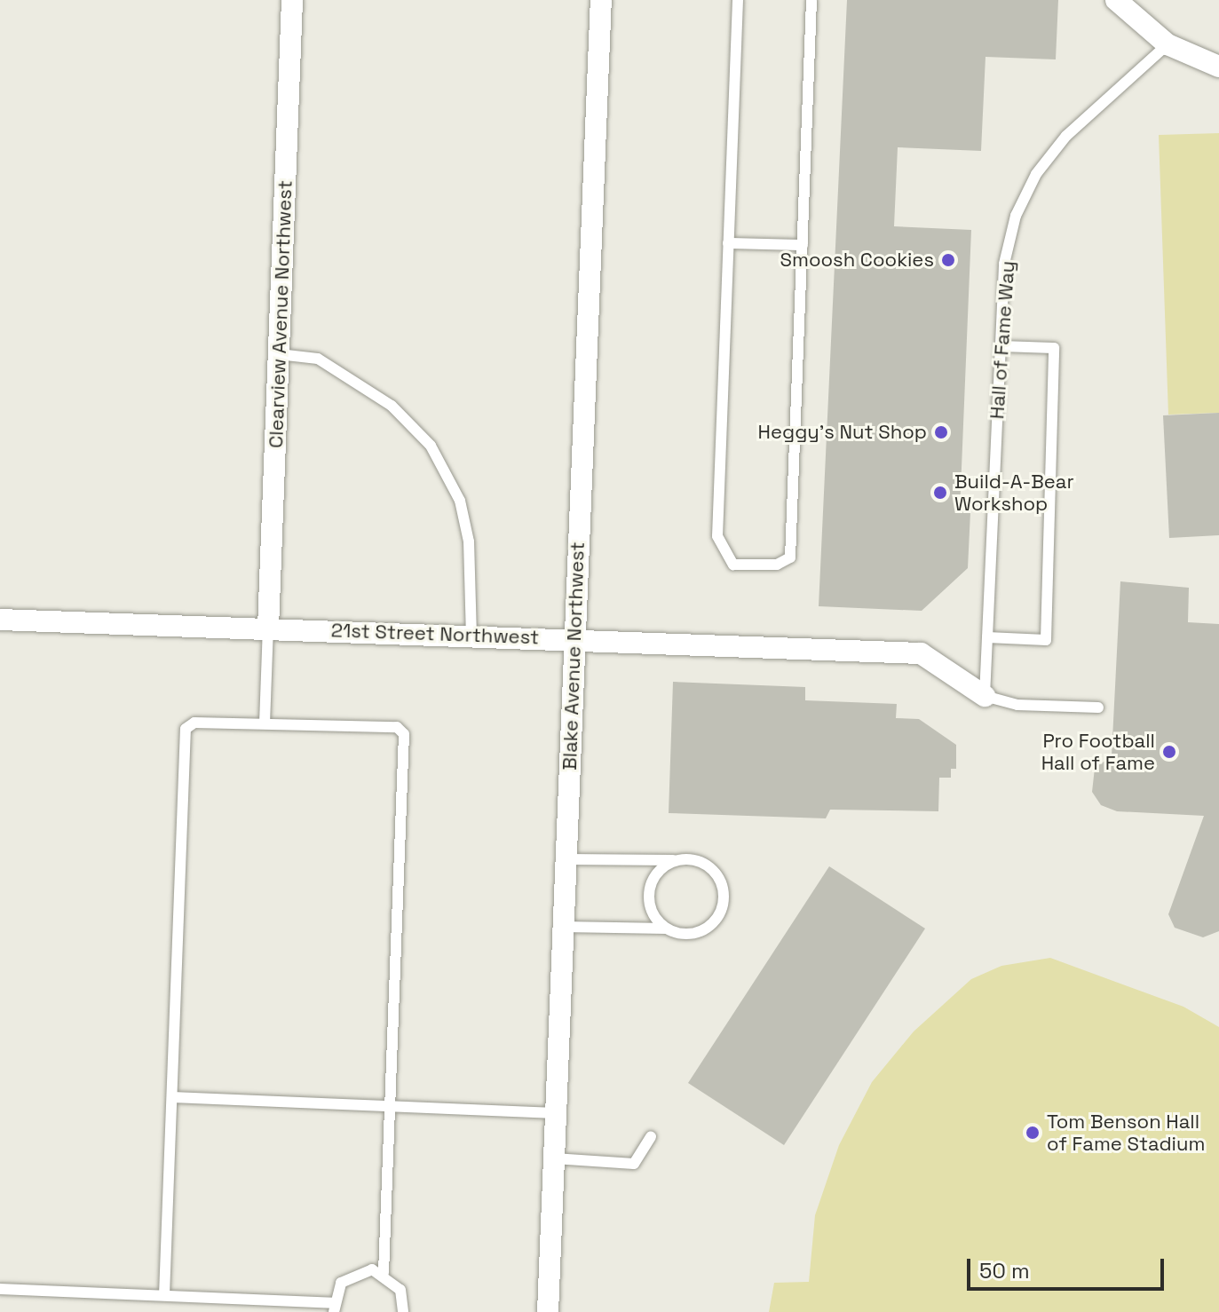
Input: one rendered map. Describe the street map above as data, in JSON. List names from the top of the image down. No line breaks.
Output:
{"streets":{"street":["Clearview Avenue Northwest","21st Street Northwest","Blake Avenue Northwest"],"lane":["Hall of Fame Way"]},"crossings":[["Clearview Avenue Northwest","21st Street Northwest"],["Hall of Fame Way","21st Street Northwest"],["21st Street Northwest","Blake Avenue Northwest"]],"places":["Smoosh Cookies","Heggy's Nut Shop","Build-A-Bear Workshop","Pro Football Hall of Fame","Tom Benson Hall of Fame Stadium"],"scale_bar":"50 m"}
